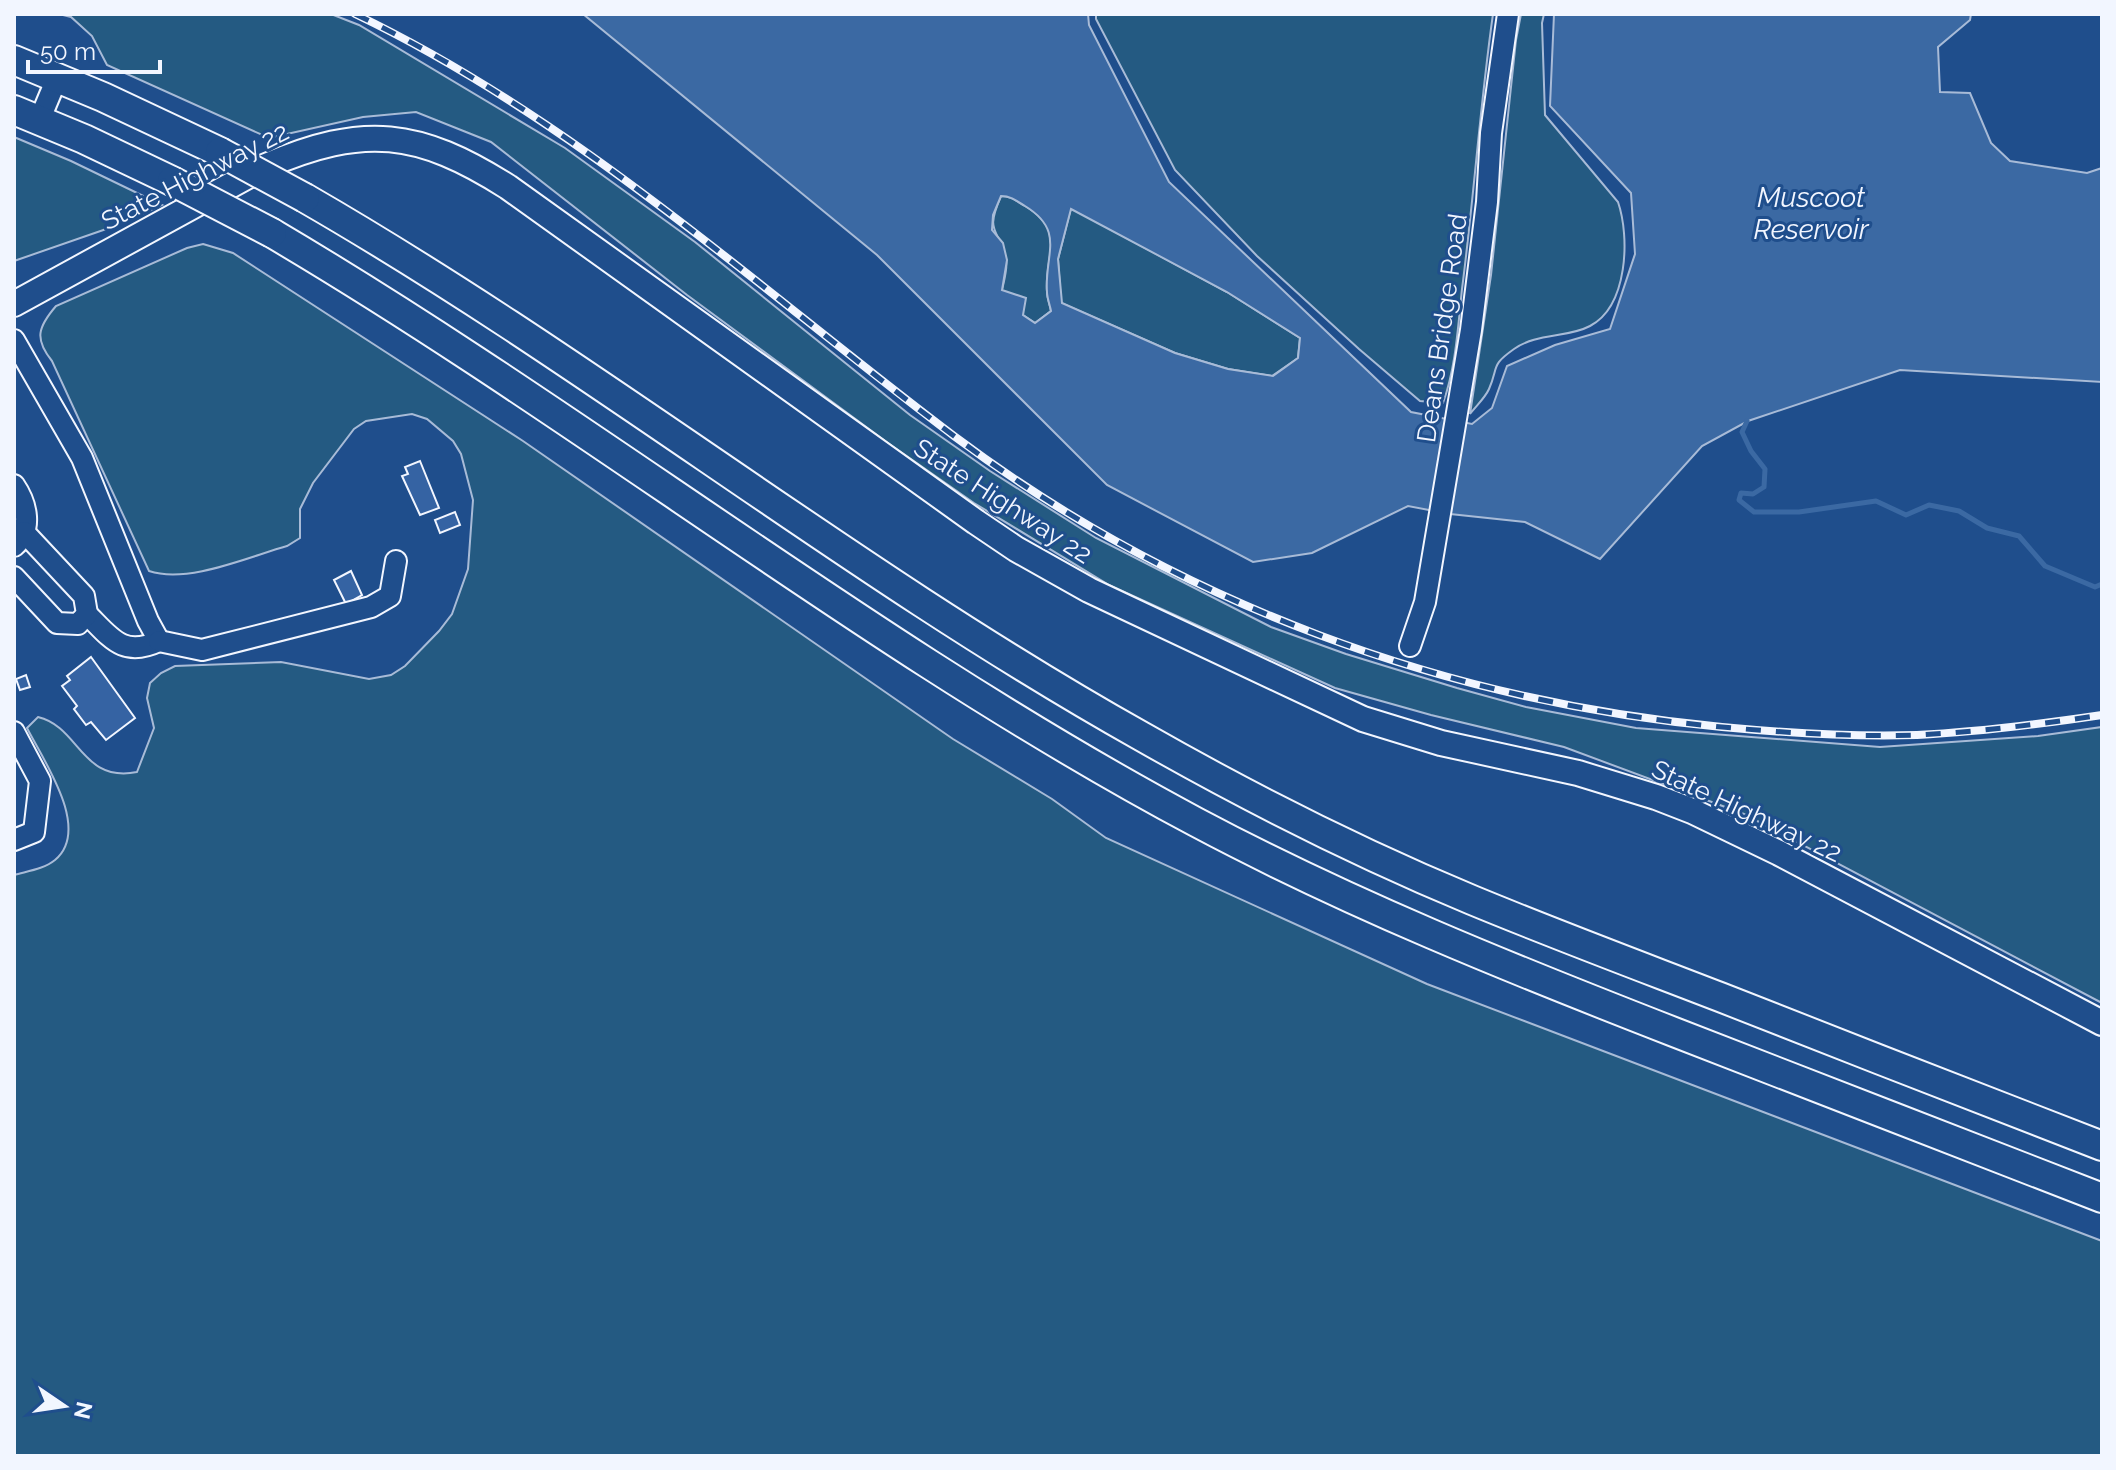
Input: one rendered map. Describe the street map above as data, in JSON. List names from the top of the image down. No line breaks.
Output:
{"streets":{"main road":["State Highway 22"],"street":["Deans Bridge Road"]},"water":["Muscoot Reservoir"],"scale_bar":"50 m","north":"right"}
